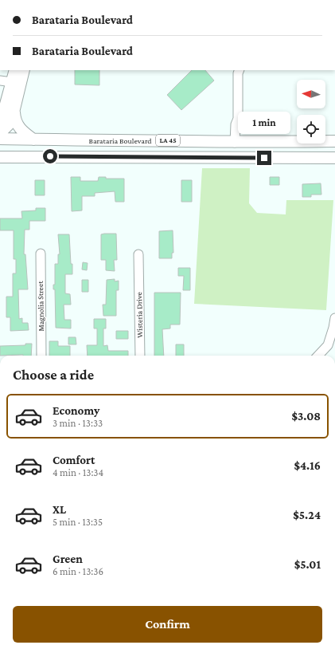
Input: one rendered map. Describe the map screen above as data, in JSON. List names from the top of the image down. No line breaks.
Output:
{"streets":{"main road":["Barataria Boulevard","LA 45"],"street":["Magnolia Street","Wisteria Drive"]},"north":"left","page":{"banner":["Barataria Boulevard","Barataria Boulevard"],"bubble":"1 min","heading":"Choose a ride","list":[{"name":"Economy","note":"3 min · 13:33","value":"$3.08"},{"name":"Comfort","note":"4 min · 13:34","value":"$4.16"},{"name":"XL","note":"5 min · 13:35","value":"$5.24"},{"name":"Green","note":"6 min · 13:36","value":"$5.01"}],"buttons":"Confirm"}}
